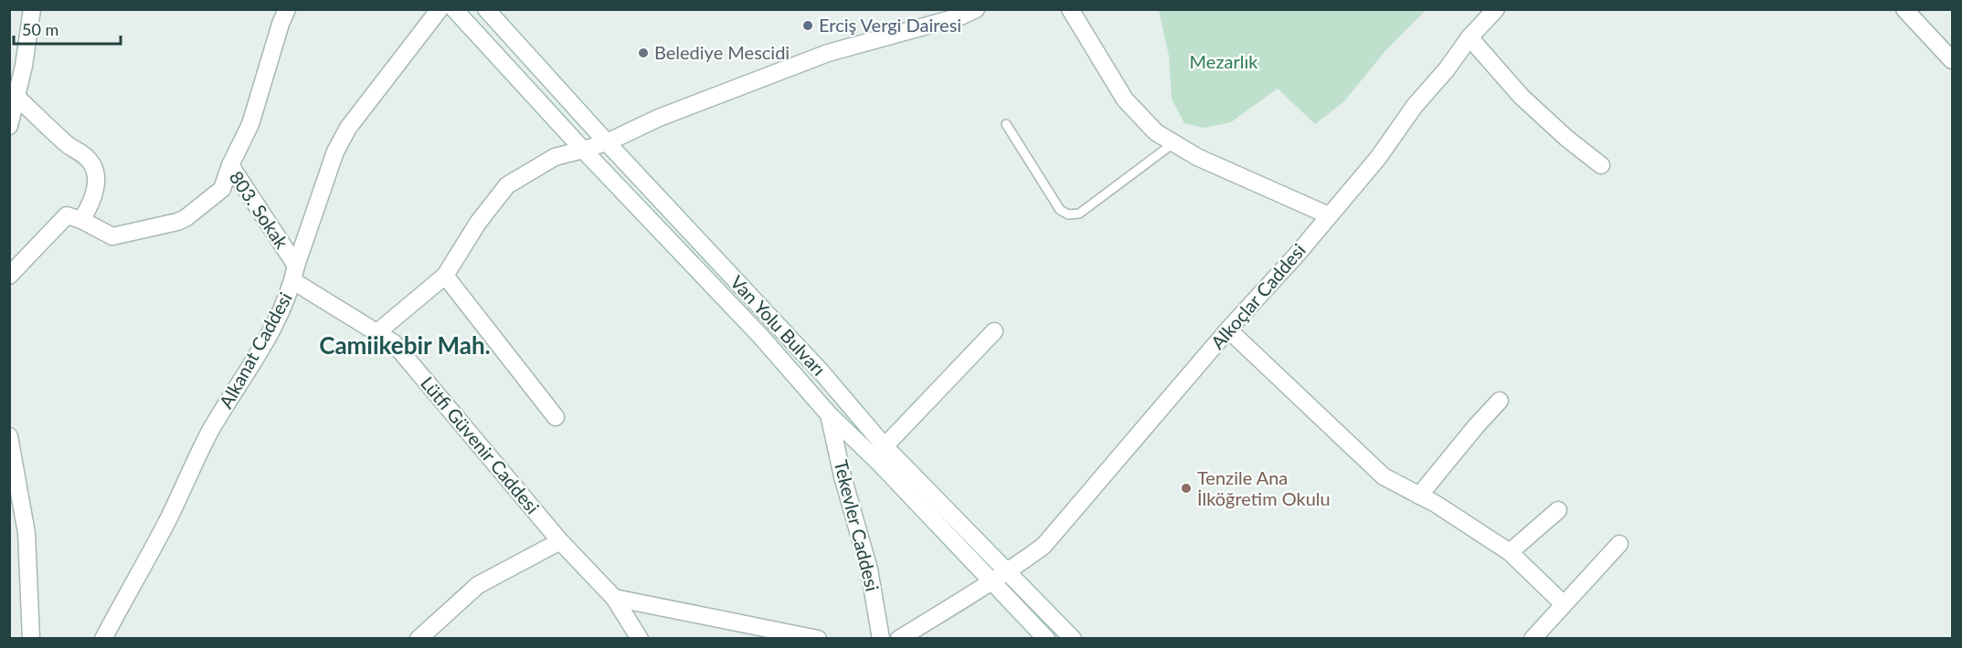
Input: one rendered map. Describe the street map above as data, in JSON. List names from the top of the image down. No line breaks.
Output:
{"streets":{"street":["803. Sokak","Alkoçlar Caddesi","Van Yolu Bulvarı","Alkanat Caddesi","Lütfi Güvenir Caddesi","Tekevler Caddesi"]},"crossings":[["803. Sokak","Alkanat Caddesi"],["803. Sokak","Lütfi Güvenir Caddesi"],["Alkoçlar Caddesi","Van Yolu Bulvarı"],["Alkanat Caddesi","Lütfi Güvenir Caddesi"]],"districts":["Camiikebir Mah."],"parks":["Mezarlık"],"places":["Erciş Vergi Dairesi","Belediye Mescidi","Tenzile Ana İlköğretim Okulu"],"scale_bar":"50 m"}
